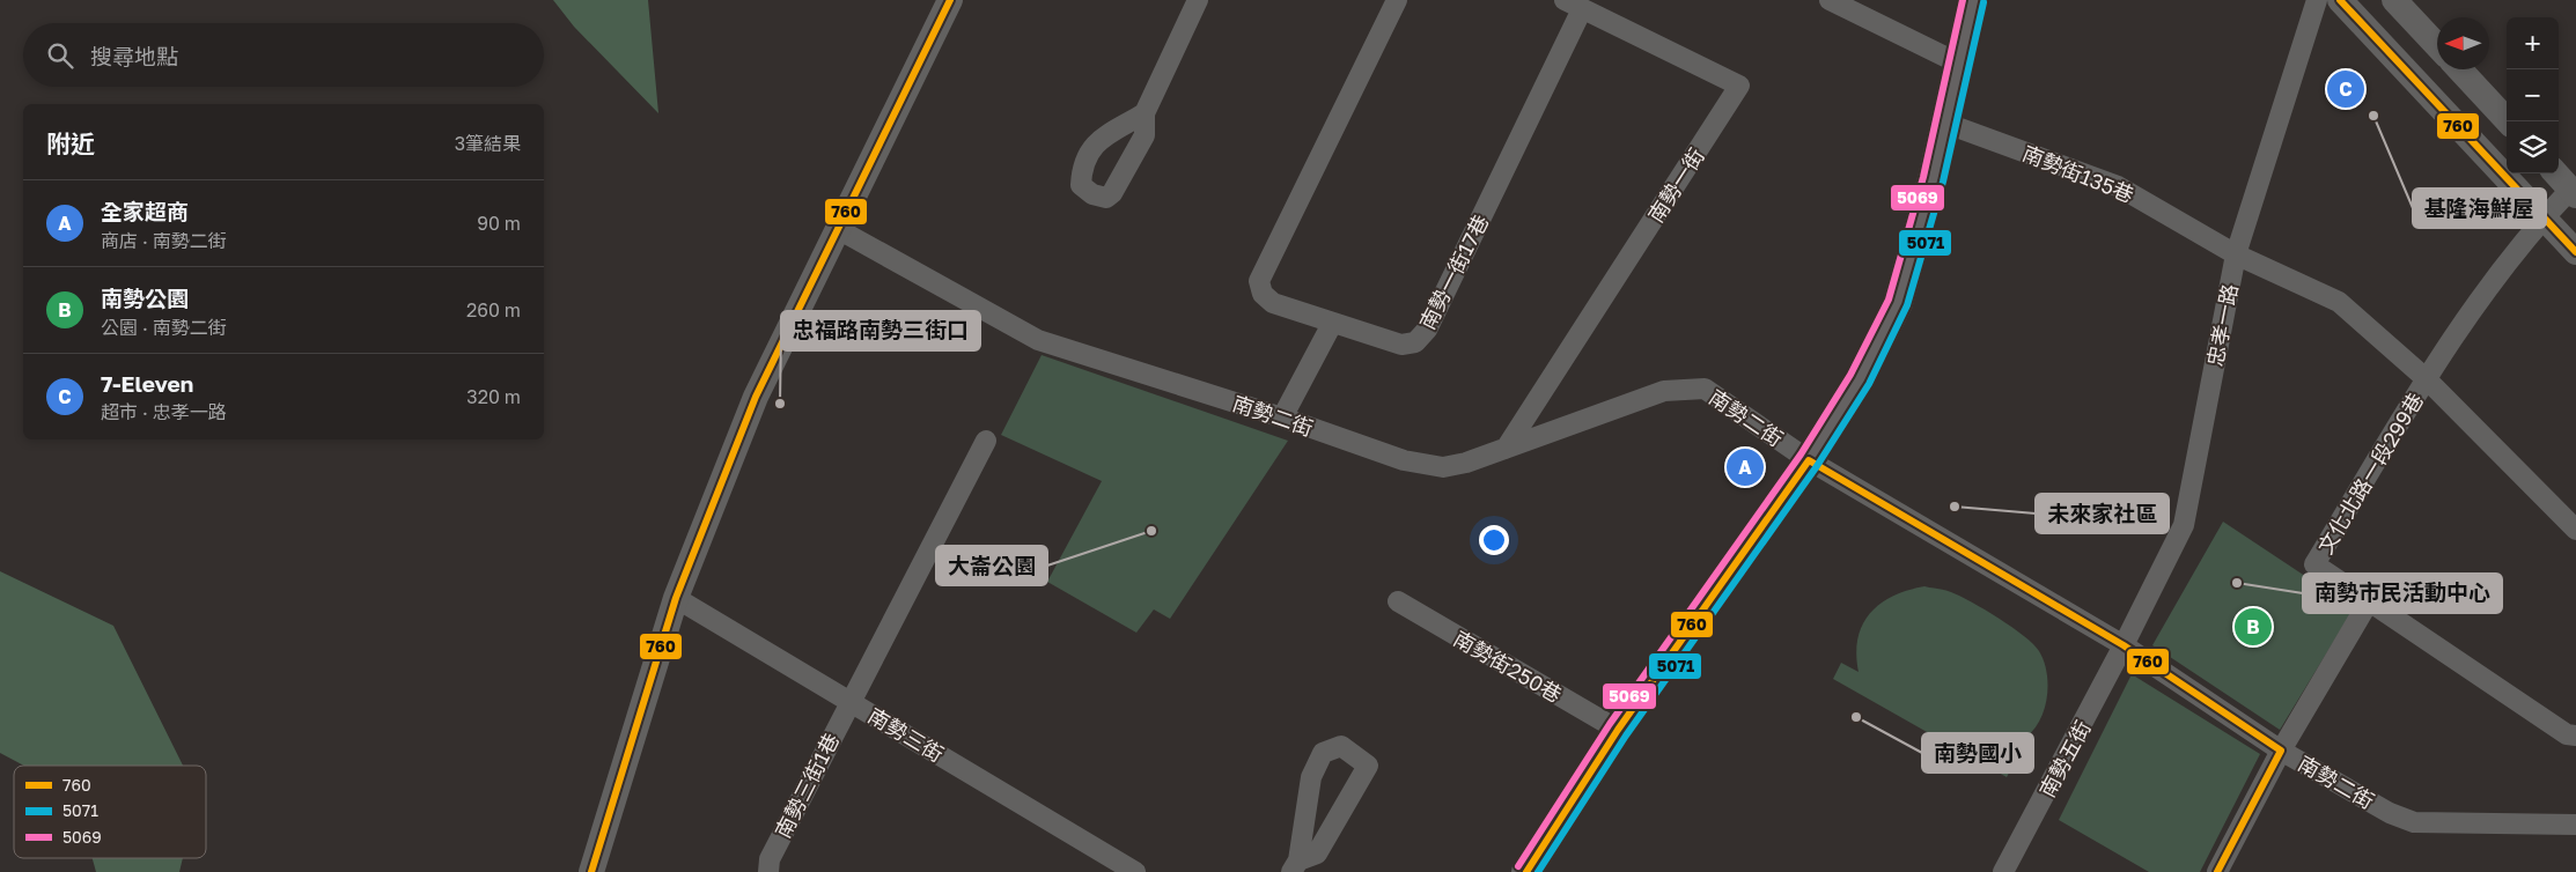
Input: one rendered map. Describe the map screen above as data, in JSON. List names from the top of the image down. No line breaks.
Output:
{"streets":{"street":["南勢街135巷","南勢一街","南勢一街17巷","忠孝一路","南勢二街","文化北路一段299巷","南勢街250巷","南勢三街","南勢五街","南勢三街1巷"]},"crossings":[["南勢街135巷","忠孝一路"],["南勢街135巷","文化北路一段299巷"],["南勢一街","南勢一街17巷"],["南勢一街","南勢二街"],["忠孝一路","南勢二街"],["忠孝一路","文化北路一段299巷"],["忠孝一路","南勢五街"],["南勢二街","南勢五街"],["南勢三街","南勢三街1巷"]],"places":["基隆海鮮屋","忠福路南勢三街口","未來家社區","大崙公園","南勢市民活動中心","南勢國小"],"lines":["transit line 760","transit line 5069","transit line 5071"],"legend":["760","5071","5069"],"north":"left","page":{"map_buttons":["+","−"],"search":"搜尋地點","pins":["C","A","B"],"heading":["附近","3筆結果"],"list":[{"mark":"A","name":"全家超商","note":"商店 · 南勢二街","value":"90 m"},{"mark":"B","name":"南勢公園","note":"公園 · 南勢二街","value":"260 m"},{"mark":"C","name":"7-Eleven","note":"超市 · 忠孝一路","value":"320 m"}]}}
